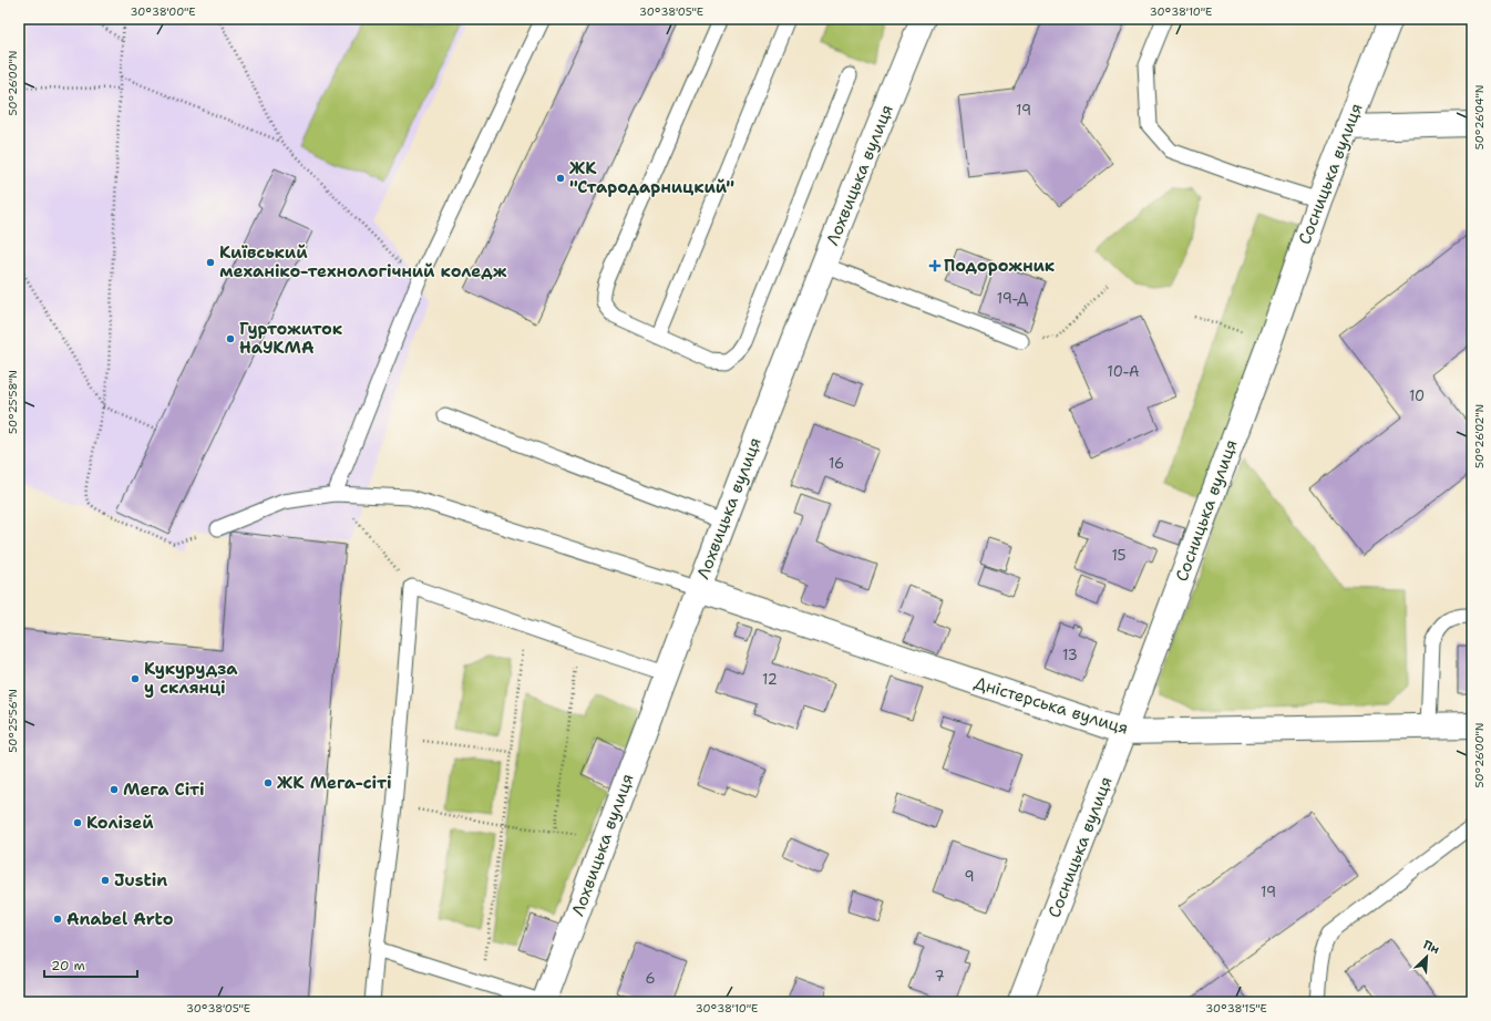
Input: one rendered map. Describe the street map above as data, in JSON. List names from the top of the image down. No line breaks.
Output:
{"streets":{"street":["Сосницька вулиця","Лохвицька вулиця","Дністерська вулиця"]},"crossings":[["Сосницька вулиця","Дністерська вулиця"],["Лохвицька вулиця","Дністерська вулиця"]],"places":{"other":["ЖК \"Стародарницкий\"","Київський механіко-технологічний коледж","Гуртожиток НаУКМА","Кукурудза у склянці","ЖК Мега-сіті","Мега Сіті","Колізей","Justin","Anabel Arto"],"health":["Подорожник"]},"house_numbers":["19","19-Д","10-А","10","16","15","13","12","9","19","7","6"],"scale_bar":"20 m","north":"top right","coordinates":["30°38'00\"E","30°38'05\"E","30°38'10\"E","50°26'00\"N","50°26'04\"N","50°25'58\"N","50°26'02\"N","50°25'56\"N","30°38'15\"E"]}
